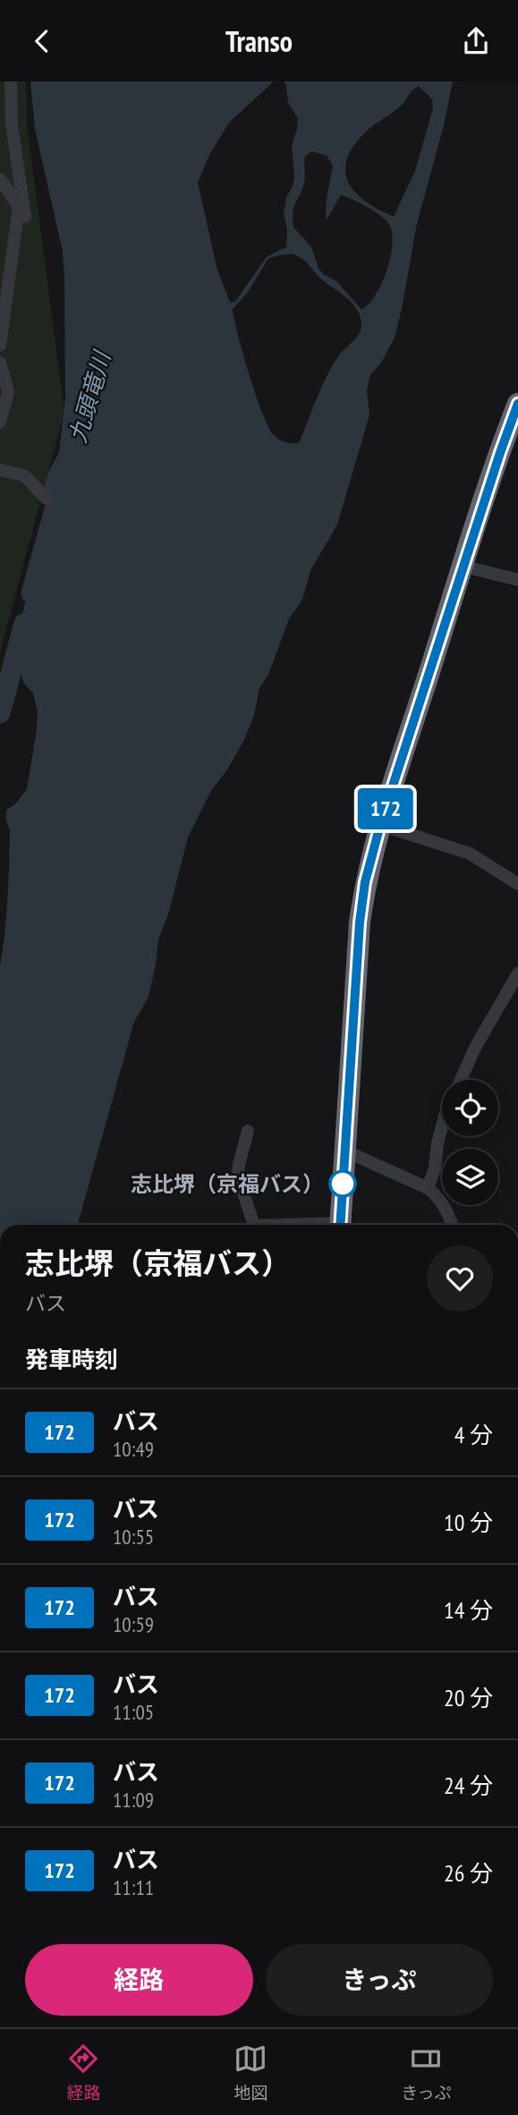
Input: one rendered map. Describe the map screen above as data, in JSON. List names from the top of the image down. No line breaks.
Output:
{"water":["九頭竜川"],"places":["志比堺（京福バス）"],"lines":["bus line 172"],"page":{"header":"Transo","on_map":"172","heading":[["志比堺（京福バス）","バス"],"発車時刻"],"list":[{"mark":"172","name":"バス","note":"10:49","value":"4 分"},{"mark":"172","name":"バス","note":"10:55","value":"10 分"},{"mark":"172","name":"バス","note":"10:59","value":"14 分"},{"mark":"172","name":"バス","note":"11:05","value":"20 分"},{"mark":"172","name":"バス","note":"11:09","value":"24 分"},{"mark":"172","name":"バス","note":"11:11","value":"26 分"}],"buttons":["経路","きっぷ"],"tabs":["経路","地図","きっぷ"]}}
